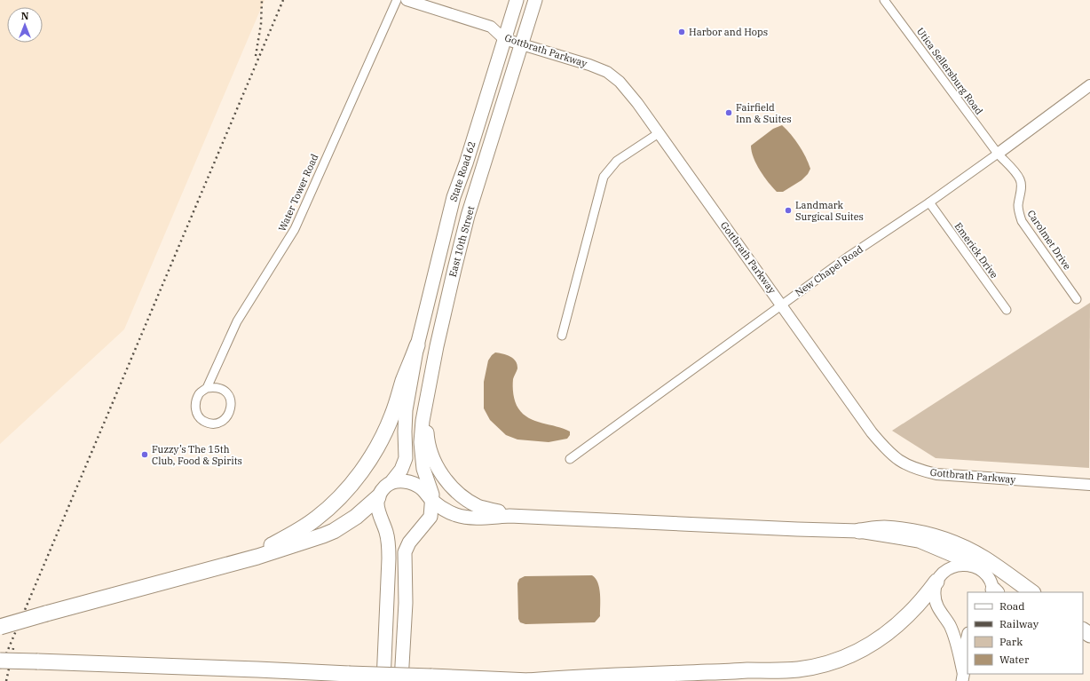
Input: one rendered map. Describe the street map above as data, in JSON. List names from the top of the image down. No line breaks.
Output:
{"streets":{"main road":["State Road 62","East 10th Street"],"street":["Gottbrath Parkway","Utica Sellersburg Road","Water Tower Road","Carolmet Drive","Emerick Drive","New Chapel Road"]},"crossings":[["Gottbrath Parkway","State Road 62"],["Gottbrath Parkway","East 10th Street"],["Gottbrath Parkway","New Chapel Road"],["Utica Sellersburg Road","Carolmet Drive"],["Utica Sellersburg Road","New Chapel Road"],["Carolmet Drive","New Chapel Road"],["Emerick Drive","New Chapel Road"]],"places":["Harbor and Hops","Fairfield Inn & Suites","Landmark Surgical Suites","Fuzzy’s The 15th Club, Food & Spirits"],"legend":["Road","Railway","Park","Water"],"north":"top"}
